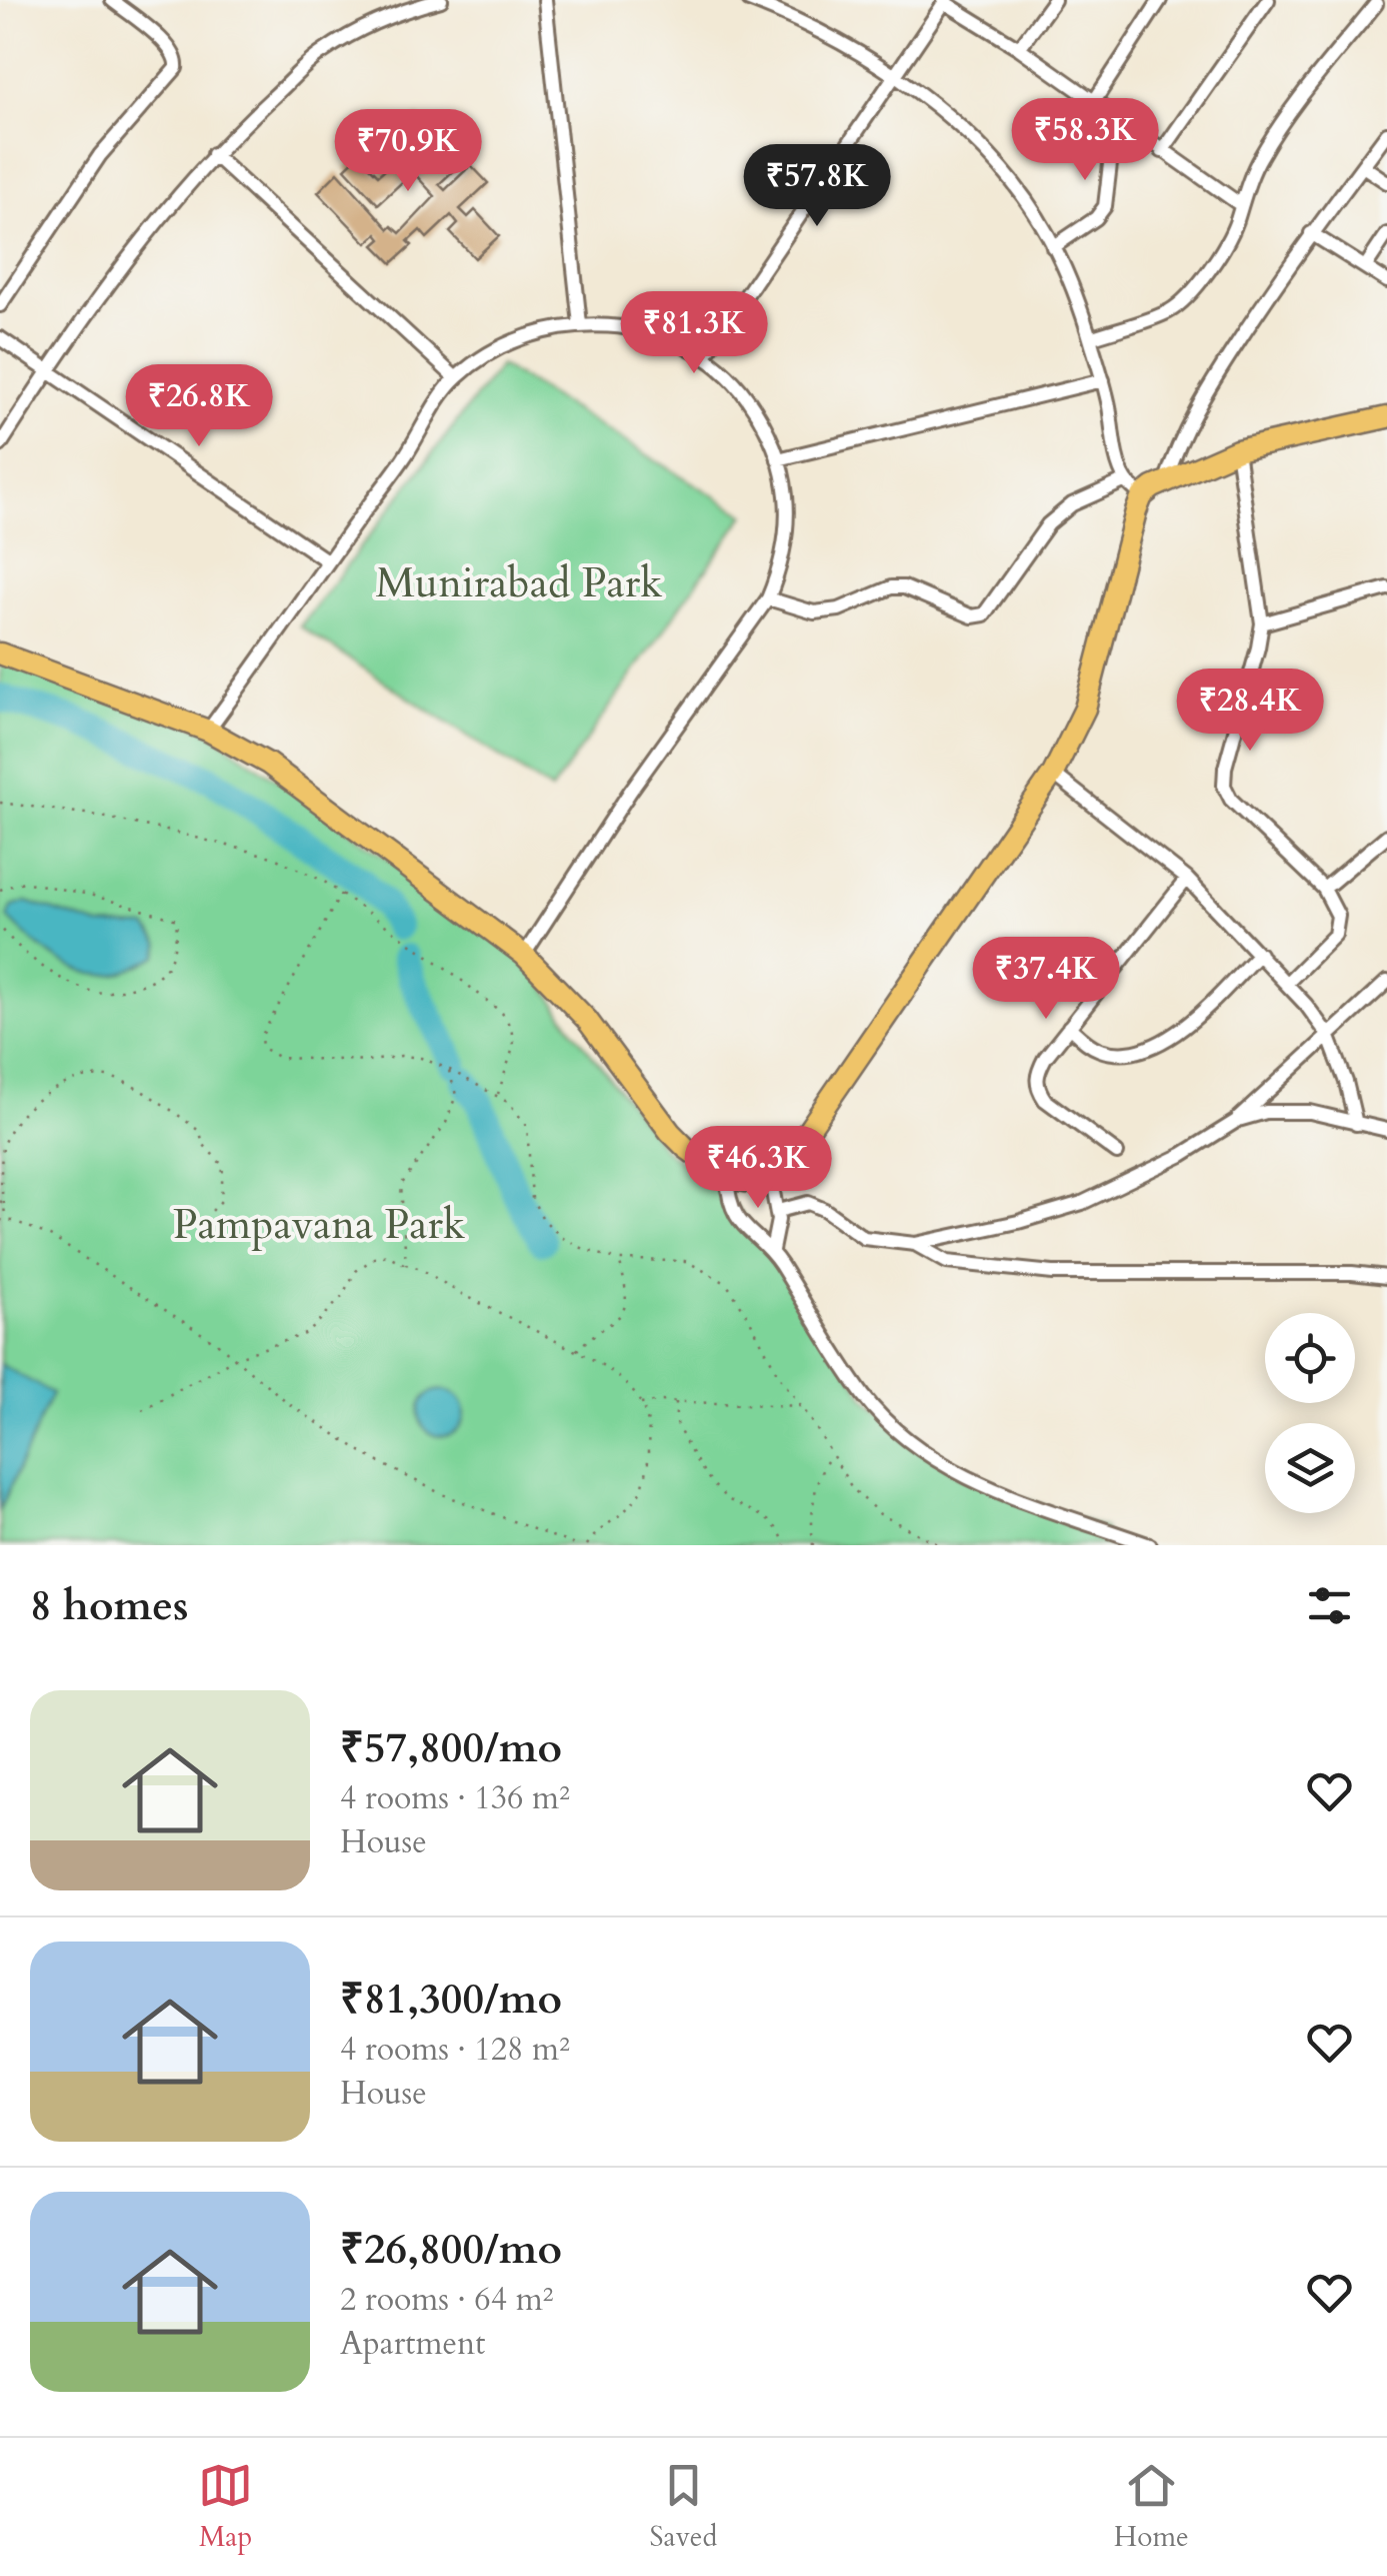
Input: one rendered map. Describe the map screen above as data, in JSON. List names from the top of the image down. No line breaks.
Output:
{"parks":["Munirabad Park","Pampavana Park"],"page":{"price":["₹58.3K","₹70.9K","₹57.8K","₹81.3K","₹26.8K","₹28.4K","₹37.4K","₹46.3K"],"heading":"8 homes","list":[{"name":"₹57,800/mo","note":"4 rooms · 136 m² · House"},{"name":"₹81,300/mo","note":"4 rooms · 128 m² · House"},{"name":"₹26,800/mo","note":"2 rooms · 64 m² · Apartment"}],"tabs":["Map","Saved","Home"]}}
